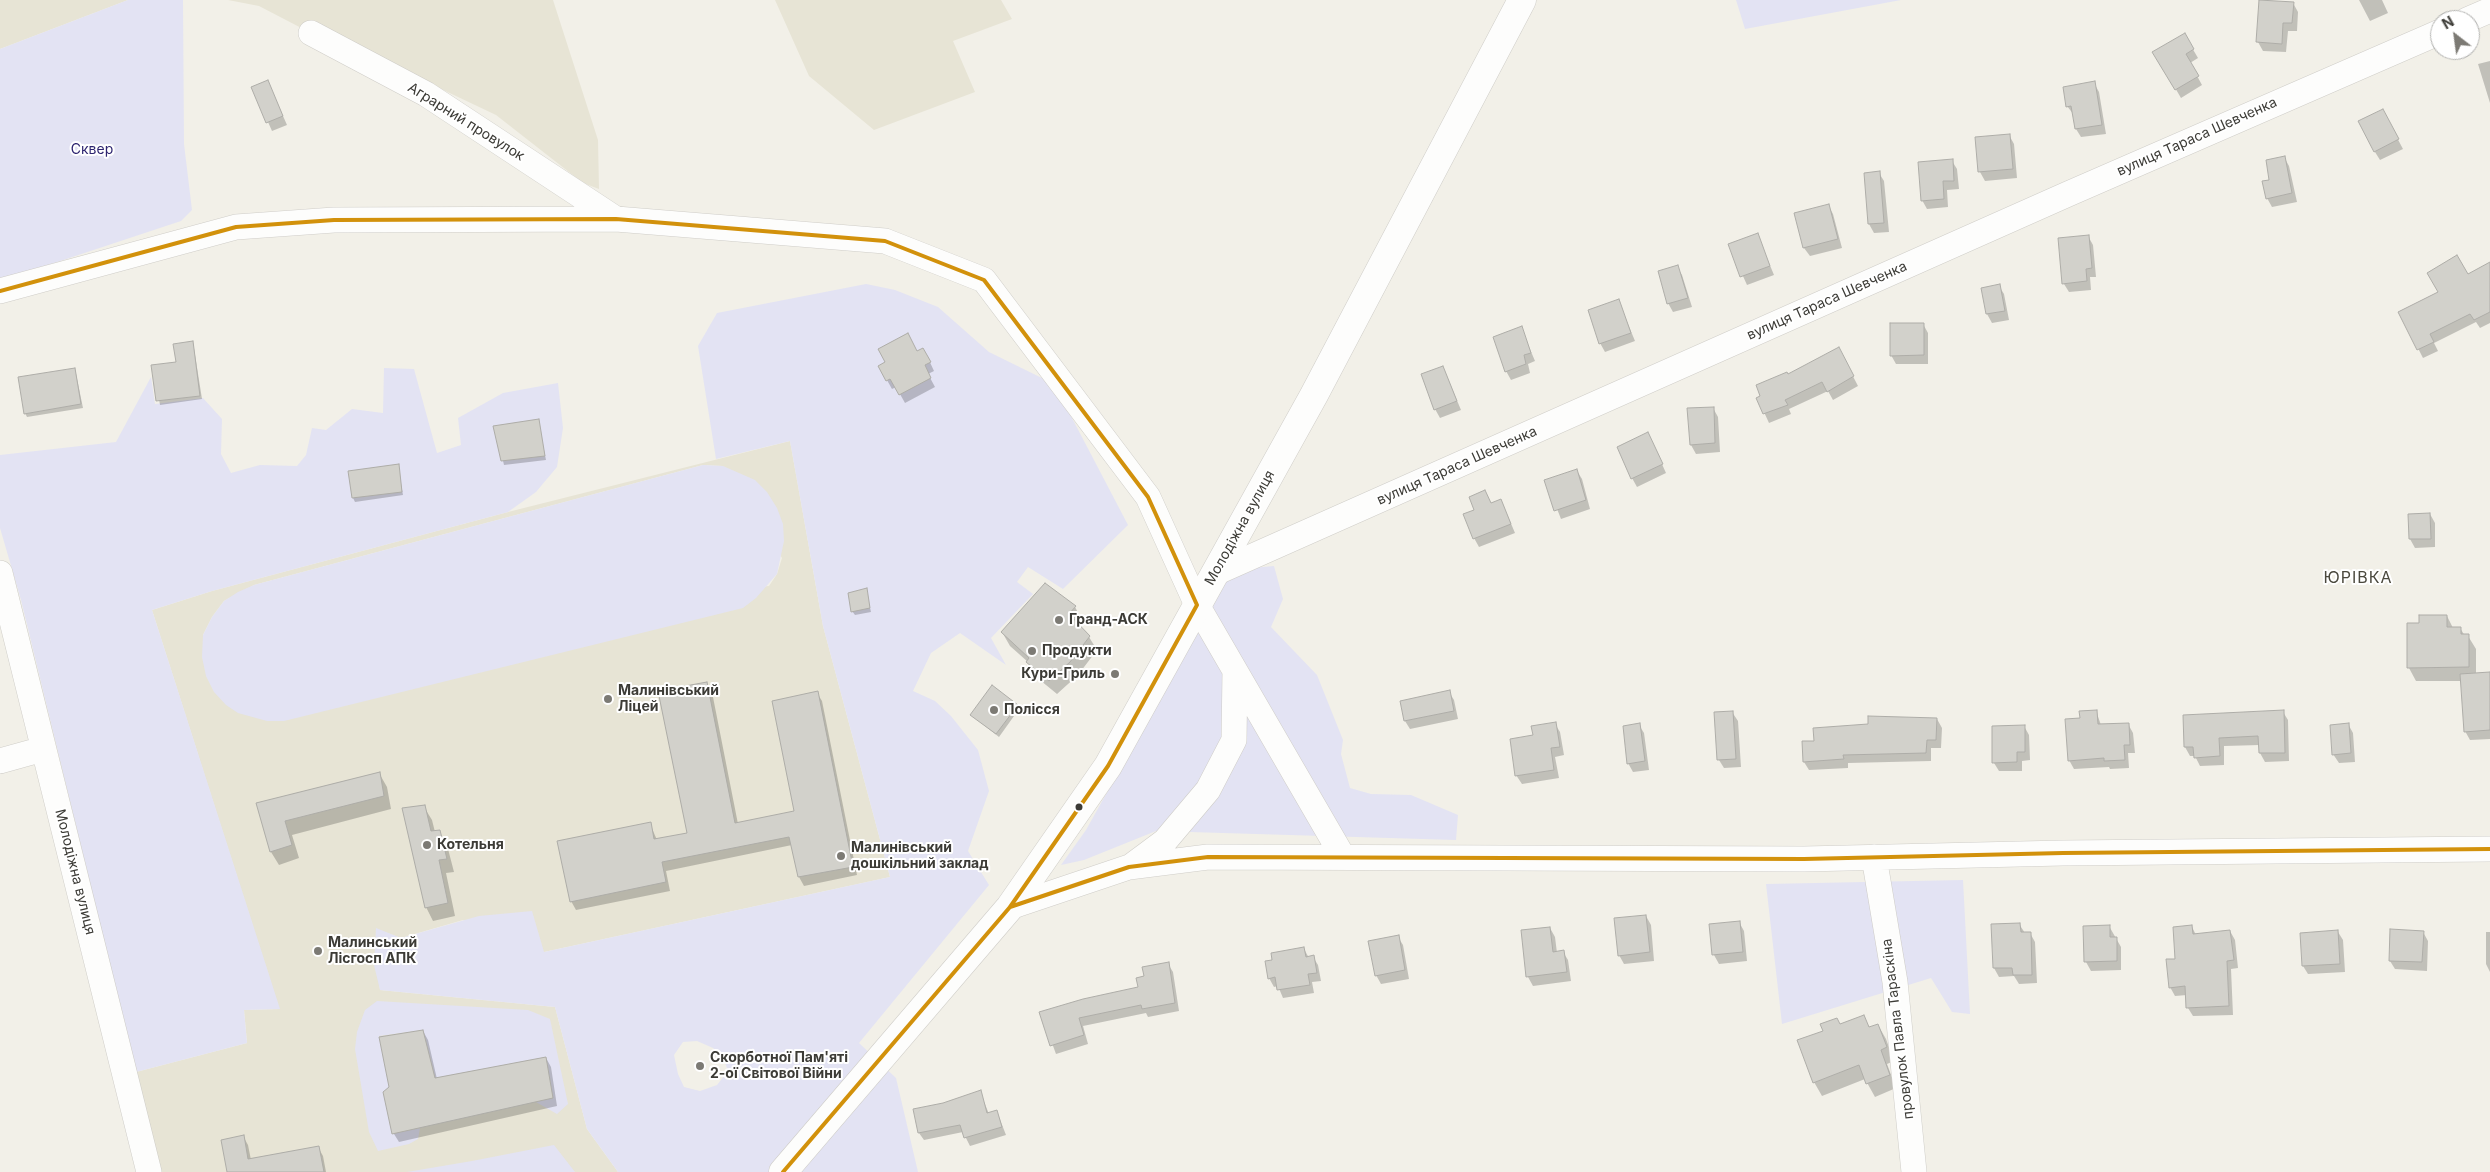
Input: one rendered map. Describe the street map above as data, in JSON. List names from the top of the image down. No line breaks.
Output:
{"streets":{"street":["Аграрний провулок","вулиця Тараса Шевченка","Молодіжна вулиця","провулок Павла Тараскіна"]},"crossings":[["вулиця Тараса Шевченка","Молодіжна вулиця"]],"districts":["ЮРІВКА"],"parks":["Сквер"],"places":["Гранд-АСК","Продукти","Кури-Гриль","Малинівський Ліцей","Полісся","Котельня","Малинівський дошкільний заклад","Малинський Лісгосп АПК","Скорботної Пам'яті 2-ої Світової Війни"],"north":"top left"}
